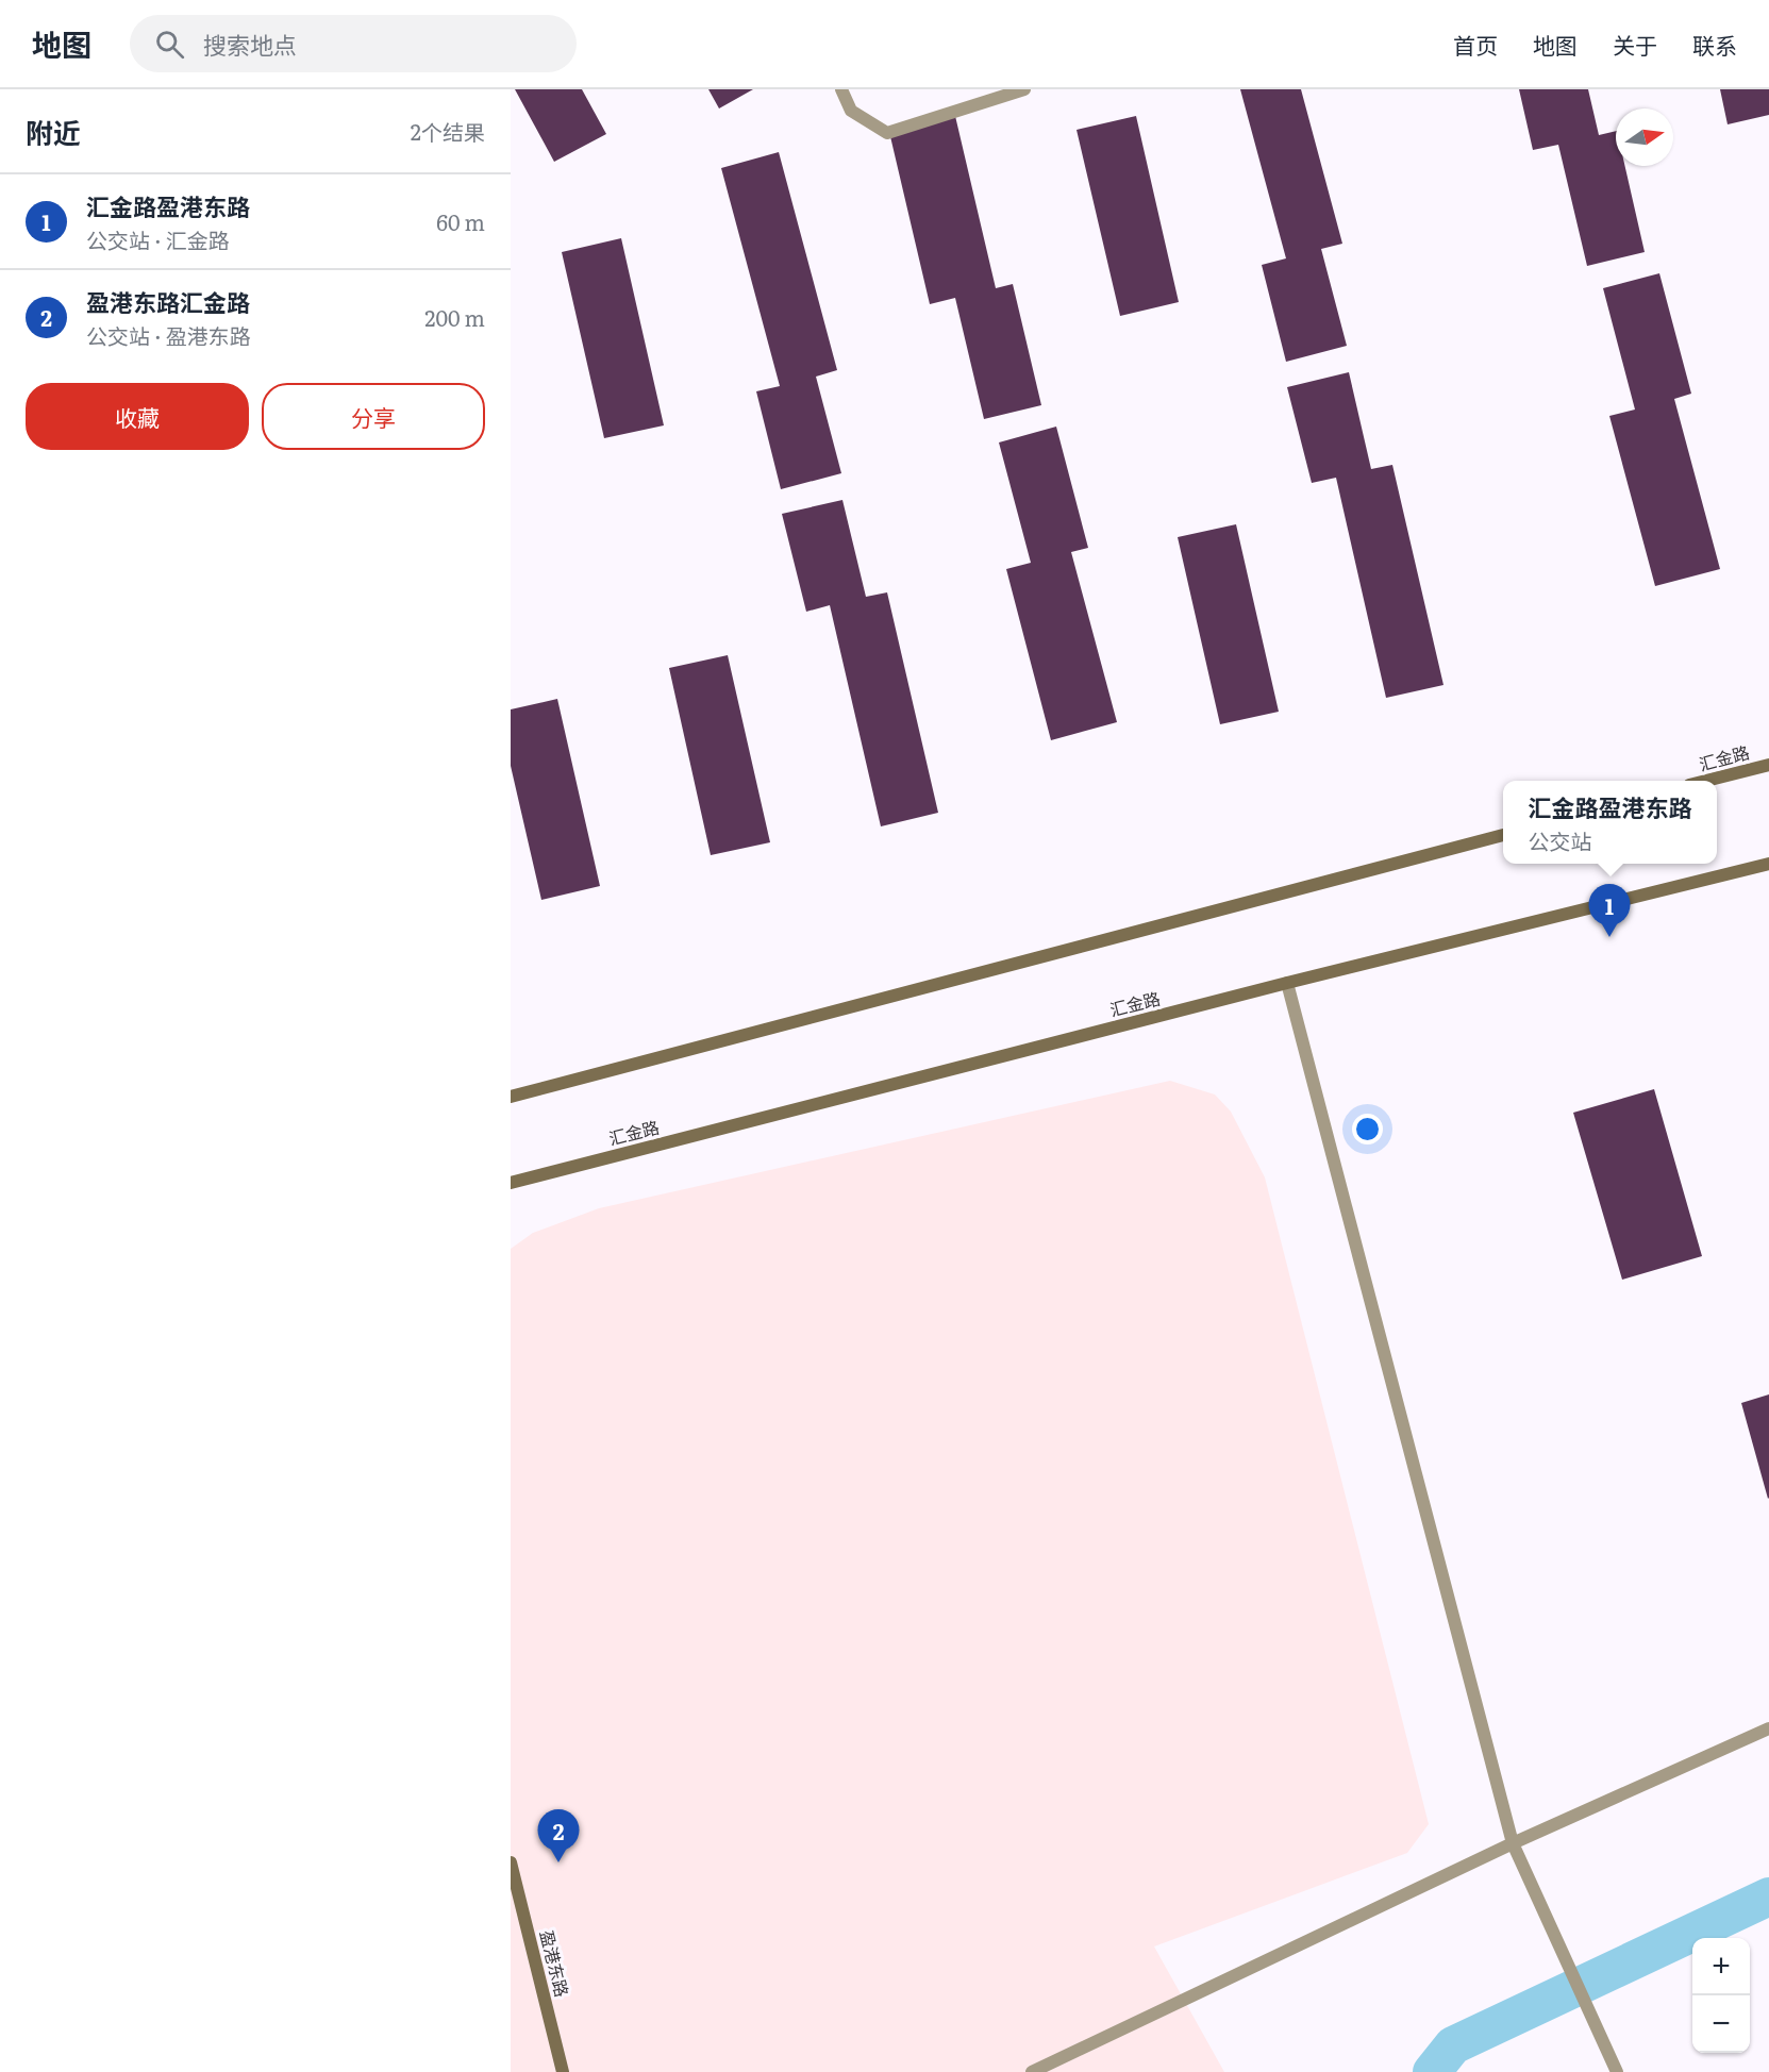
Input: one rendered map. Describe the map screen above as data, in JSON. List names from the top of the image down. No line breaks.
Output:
{"streets":{"main road":["汇金路","盈港东路"]},"north":"right","page":{"header":"地图","search":"搜索地点","nav":["首页","地图","关于","联系"],"heading":["附近","2个结果"],"list":[{"mark":"1","name":"汇金路盈港东路","note":"公交站 · 汇金路","value":"60 m"},{"mark":"2","name":"盈港东路汇金路","note":"公交站 · 盈港东路","value":"200 m"}],"buttons":["收藏","分享"],"popup":["汇金路盈港东路","公交站"],"pins":["1","2"],"map_buttons":["+","−"]}}
